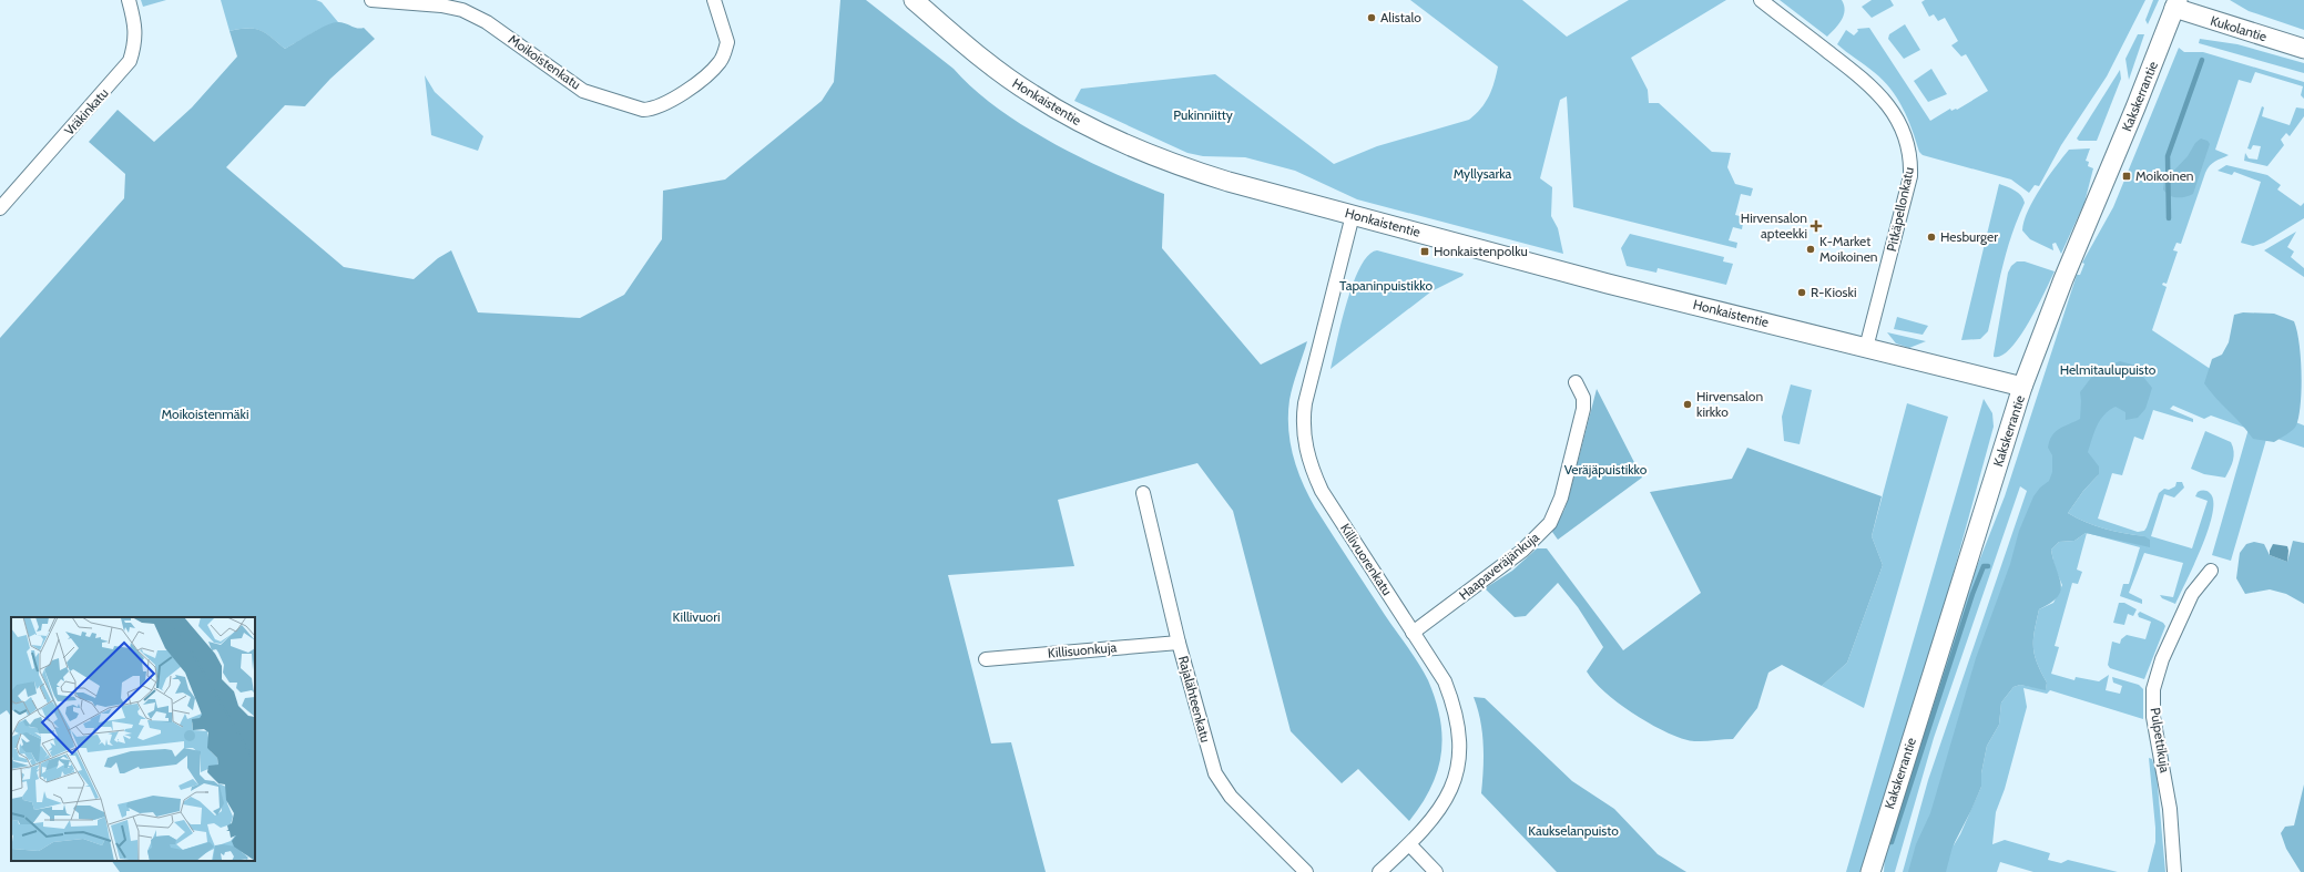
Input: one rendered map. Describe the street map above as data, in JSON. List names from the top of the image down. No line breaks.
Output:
{"streets":{"street":["Kukolantie","Moikoistenkatu","Kakskerrantie","Honkaistentie","Vräkinkatu","Pitkäpellonkatu","Killivuorenkatu","Haapaveräjänkuja","Killisuonkuja","Rajalähteenkatu","Pulpettikuja"]},"crossings":[["Kukolantie","Kakskerrantie"],["Kakskerrantie","Honkaistentie"],["Honkaistentie","Pitkäpellonkatu"],["Honkaistentie","Killivuorenkatu"],["Killivuorenkatu","Haapaveräjänkuja"],["Killisuonkuja","Rajalähteenkatu"]],"parks":["Pukinniitty","Myllysarka","Tapaninpuistikko","Helmitaulupuisto","Moikoistenmäki","Veräjäpuistikko","Killivuori","Kaukselanpuisto"],"places":{"other":["Alistalo","Hesburger","K-Market Moikoinen","R-Kioski","Hirvensalon kirkko"],"transit":["Moikoinen","Honkaistenpolku"],"health":["Hirvensalon apteekki"]}}
